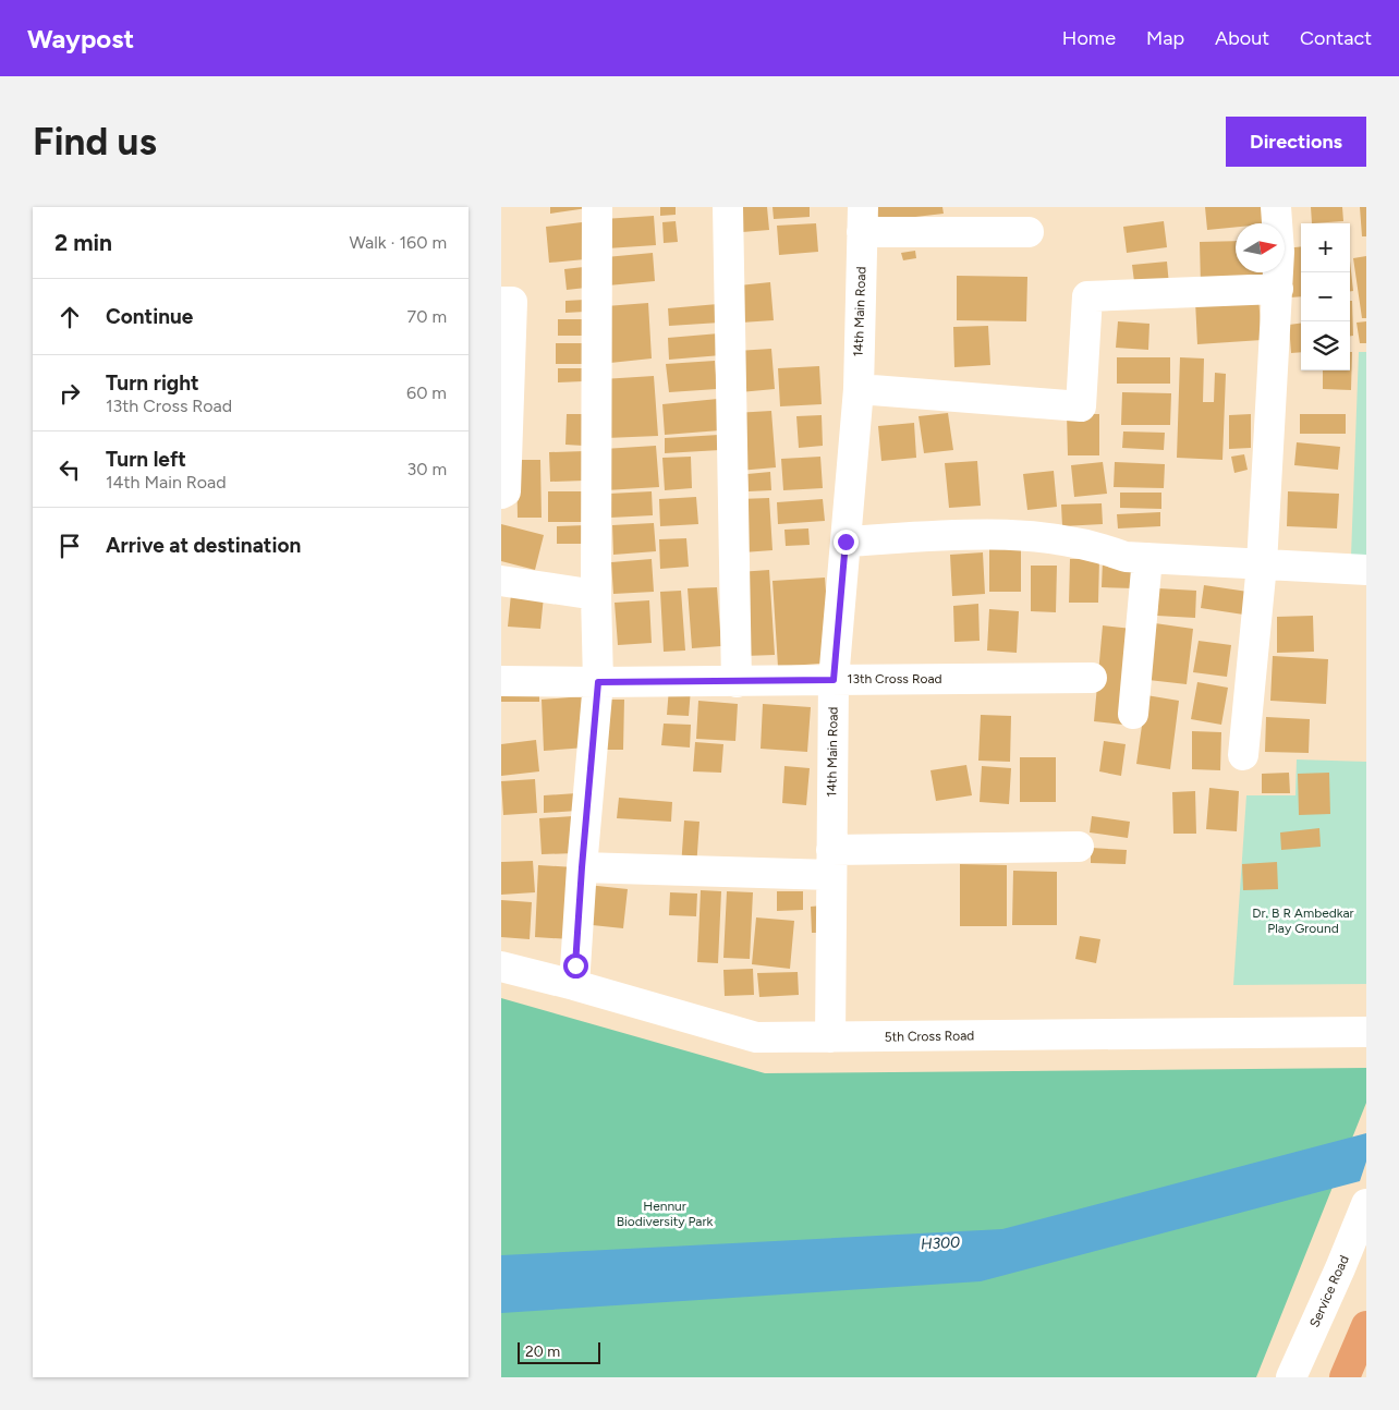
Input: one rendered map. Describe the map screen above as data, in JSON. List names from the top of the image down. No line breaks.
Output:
{"streets":{"street":["14th Main Road","13th Cross Road","5th Cross Road","Service Road"]},"crossings":[["14th Main Road","13th Cross Road"],["14th Main Road","5th Cross Road"]],"water":["H300"],"parks":["Dr. B R Ambedkar Play Ground","Hennur Biodiversity Park"],"scale_bar":"20 m","north":"right","page":{"header":"Waypost","nav":["Home","Map","About","Contact"],"buttons":"Directions","title":"Find us","heading":["2 min","Walk · 160 m"],"map_buttons":["+","−"],"list":[["Continue","70 m"],["Turn right","13th Cross Road","60 m"],["Turn left","14th Main Road","30 m"],"Arrive at destination"],"scale":"20 m"}}
